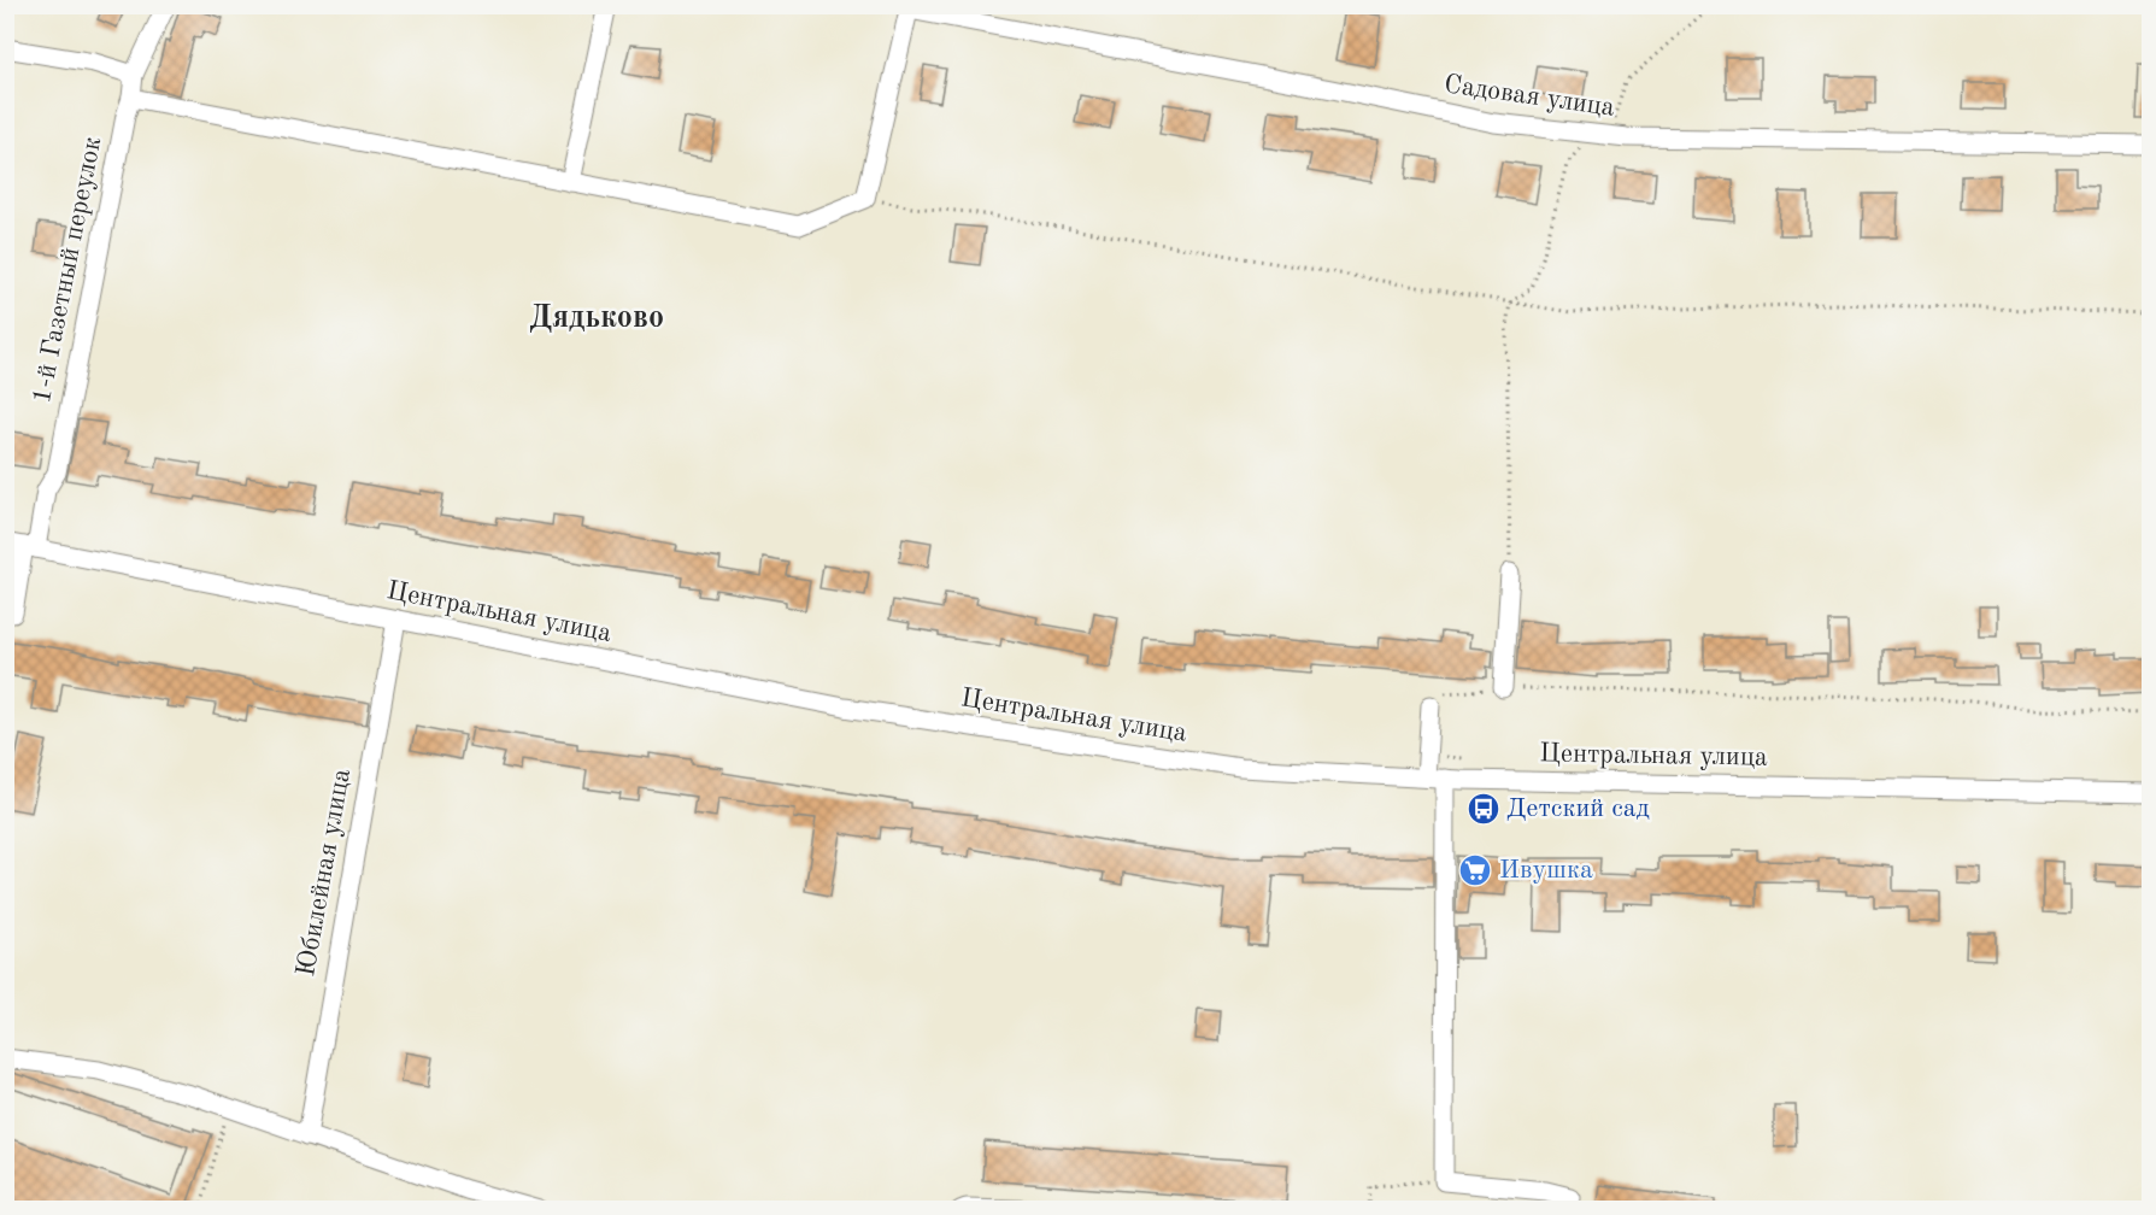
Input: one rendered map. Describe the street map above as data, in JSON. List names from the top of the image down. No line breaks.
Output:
{"streets":{"street":["Садовая улица","1-й Газетный переулок","Центральная улица","Юбилейная улица"]},"crossings":[["1-й Газетный переулок","Центральная улица"],["Центральная улица","Юбилейная улица"]],"districts":["Дядьково"],"places":{"bus stop":["Детский сад"],"supermarket":["Ивушка"]}}
